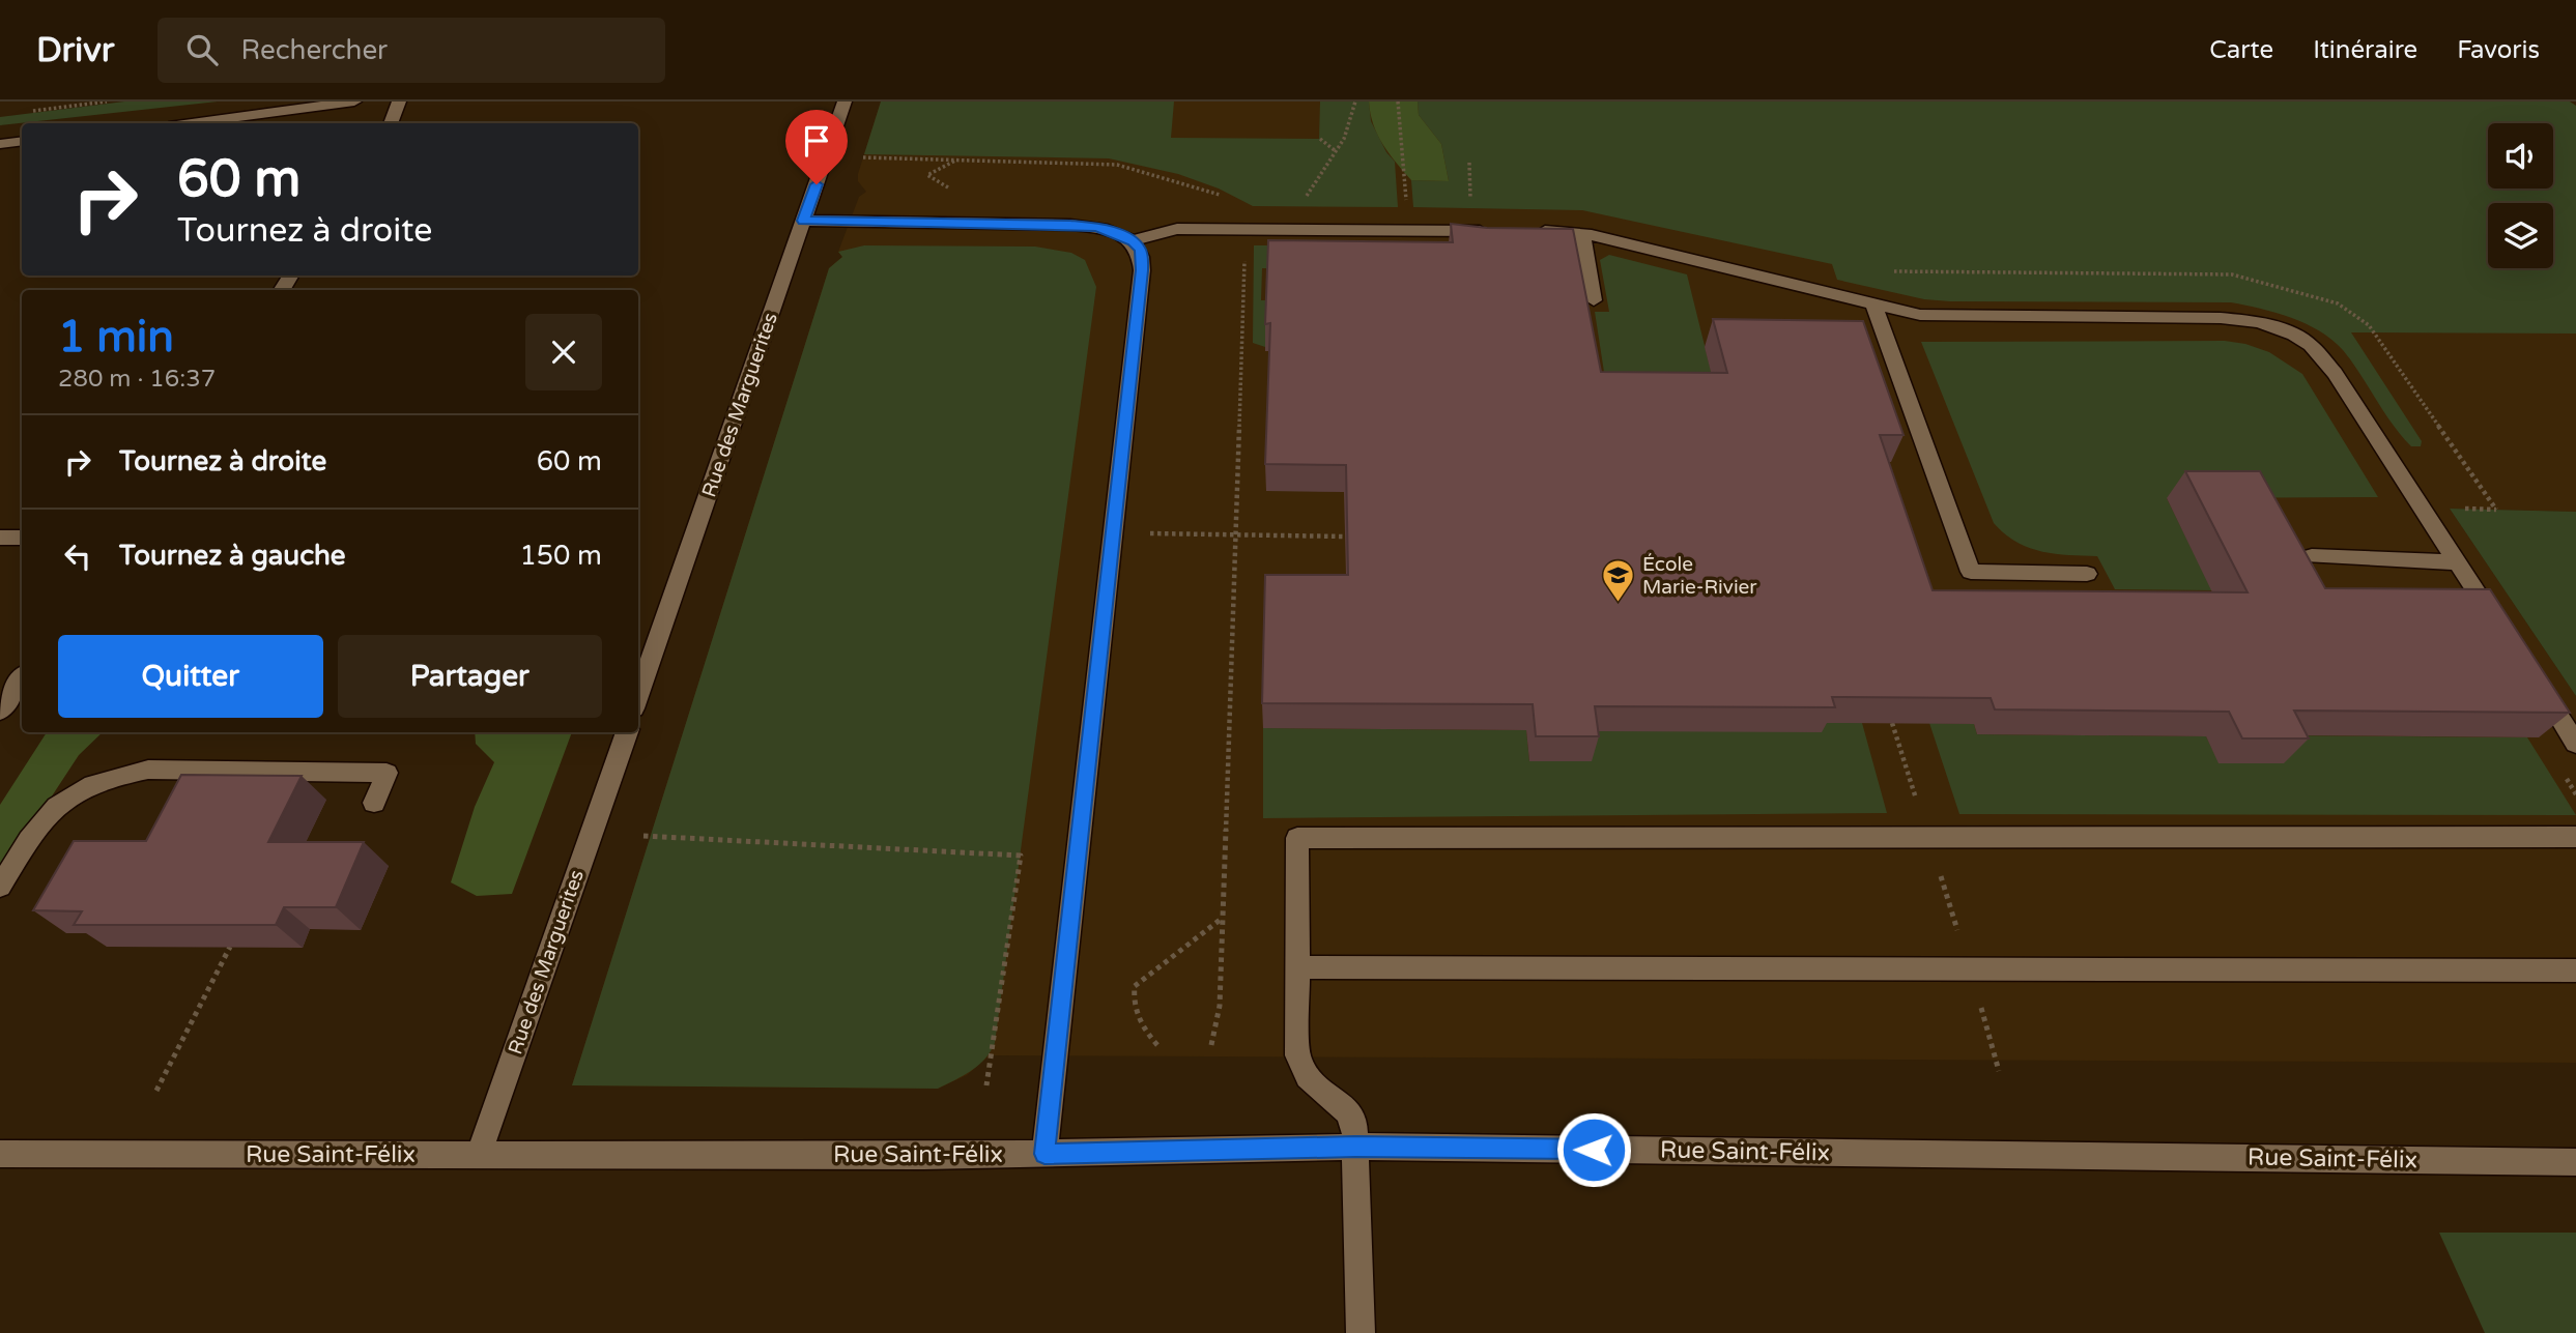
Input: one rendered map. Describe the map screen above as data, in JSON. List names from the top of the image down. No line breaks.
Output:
{"streets":{"street":["Rue des Marguerites","Rue Saint-Félix"]},"crossings":[["Rue des Marguerites","Rue Saint-Félix"]],"places":{"school or university":["École Marie-Rivier"]},"page":{"header":"Drivr","search":"Rechercher","nav":["Carte","Itinéraire","Favoris"],"turn":["60 m","Tournez à droite"],"heading":["1 min","280 m · 16:37"],"list":[{"name":"Tournez à droite","value":"60 m"},{"name":"Tournez à gauche","value":"150 m"}],"buttons":["Quitter","Partager"]}}
